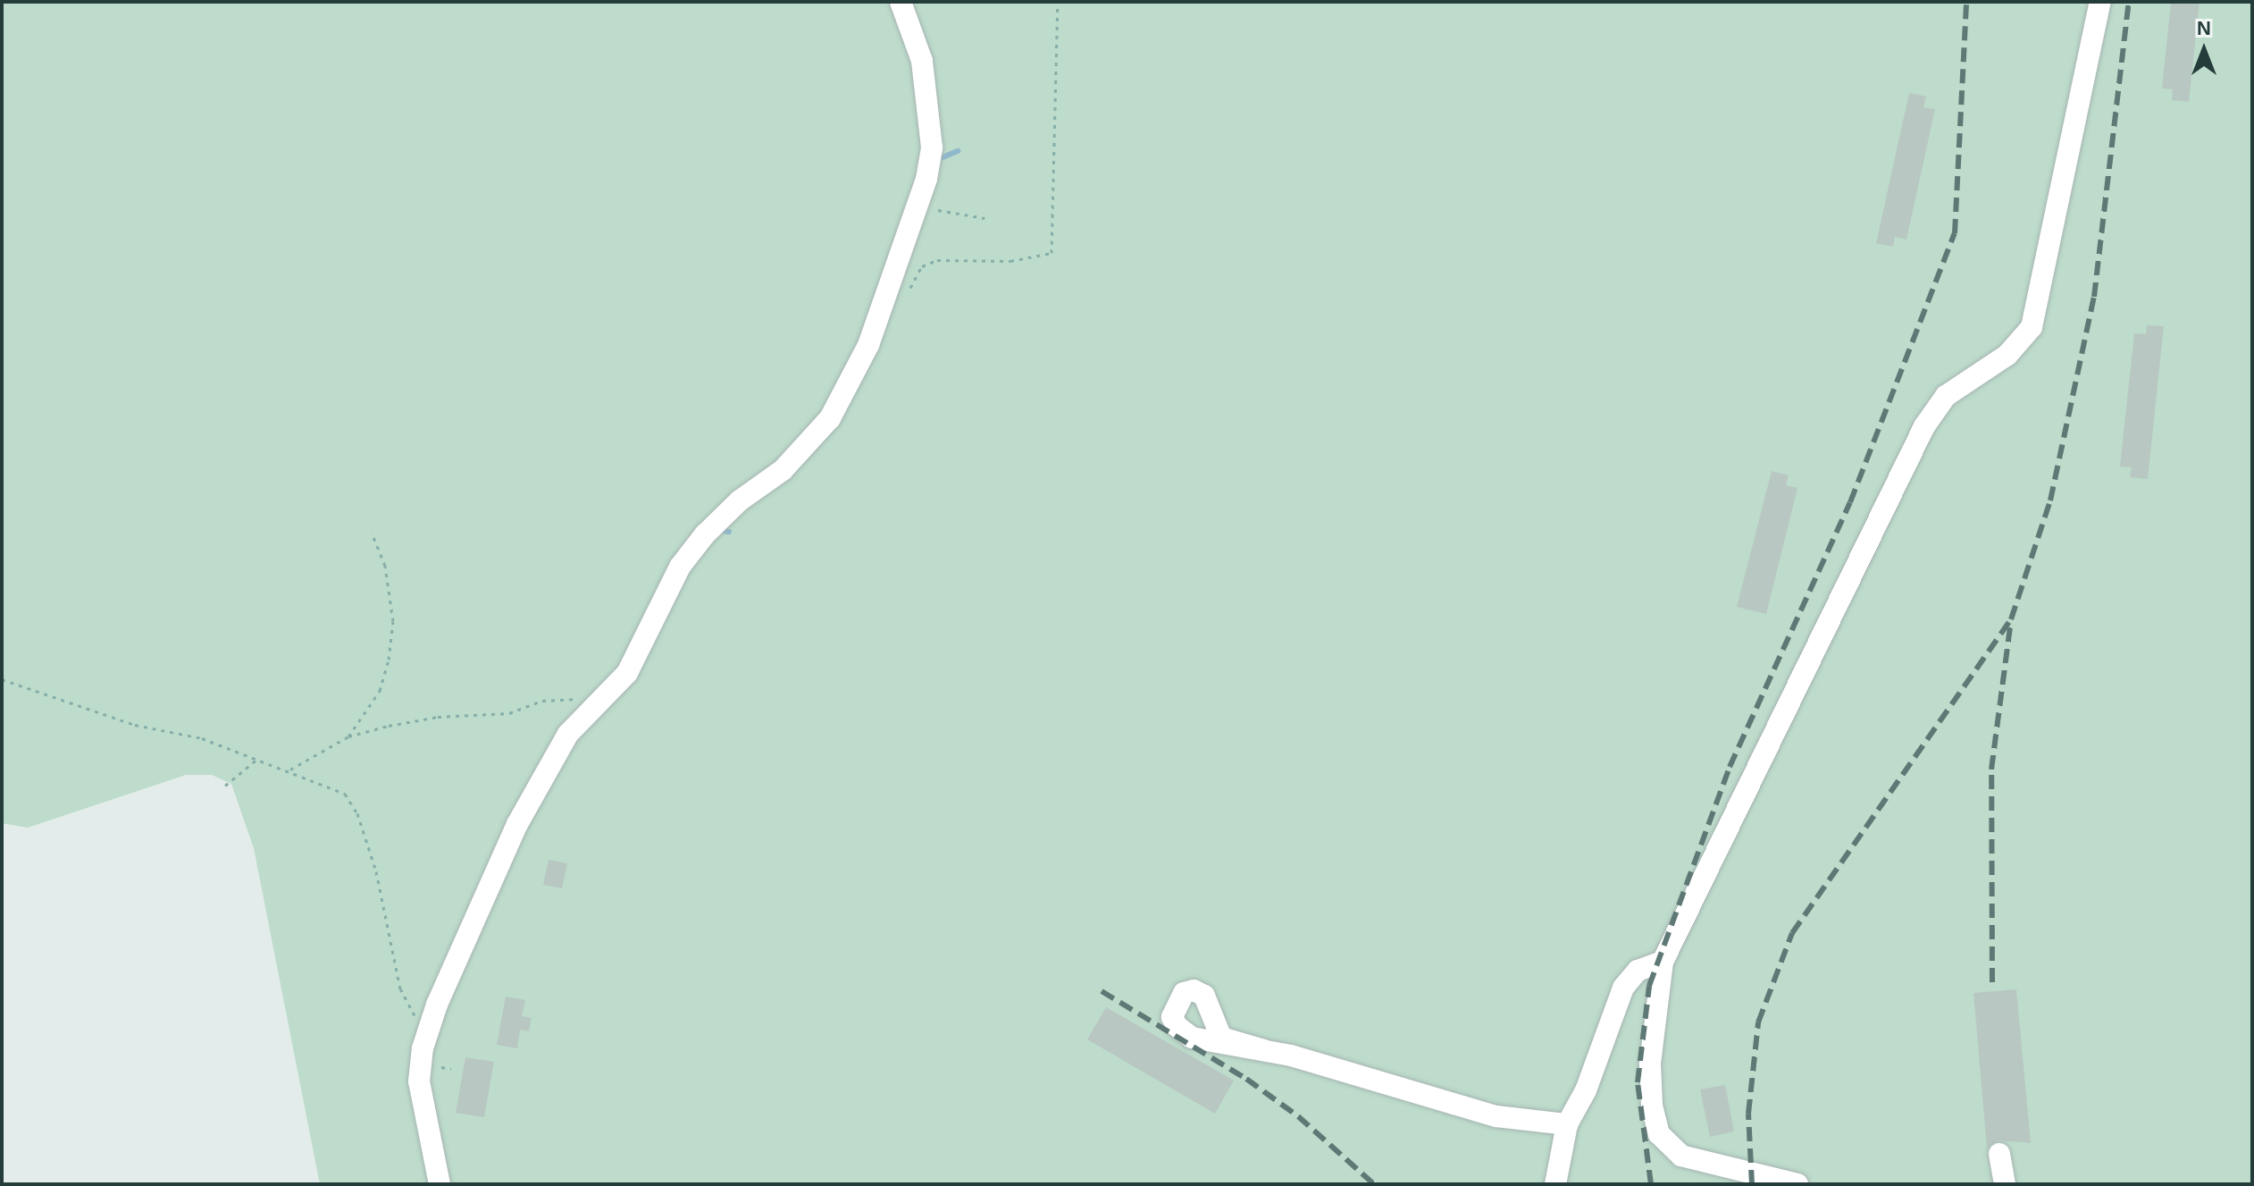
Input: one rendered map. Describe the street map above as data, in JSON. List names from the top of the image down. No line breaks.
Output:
{"north":"top"}
